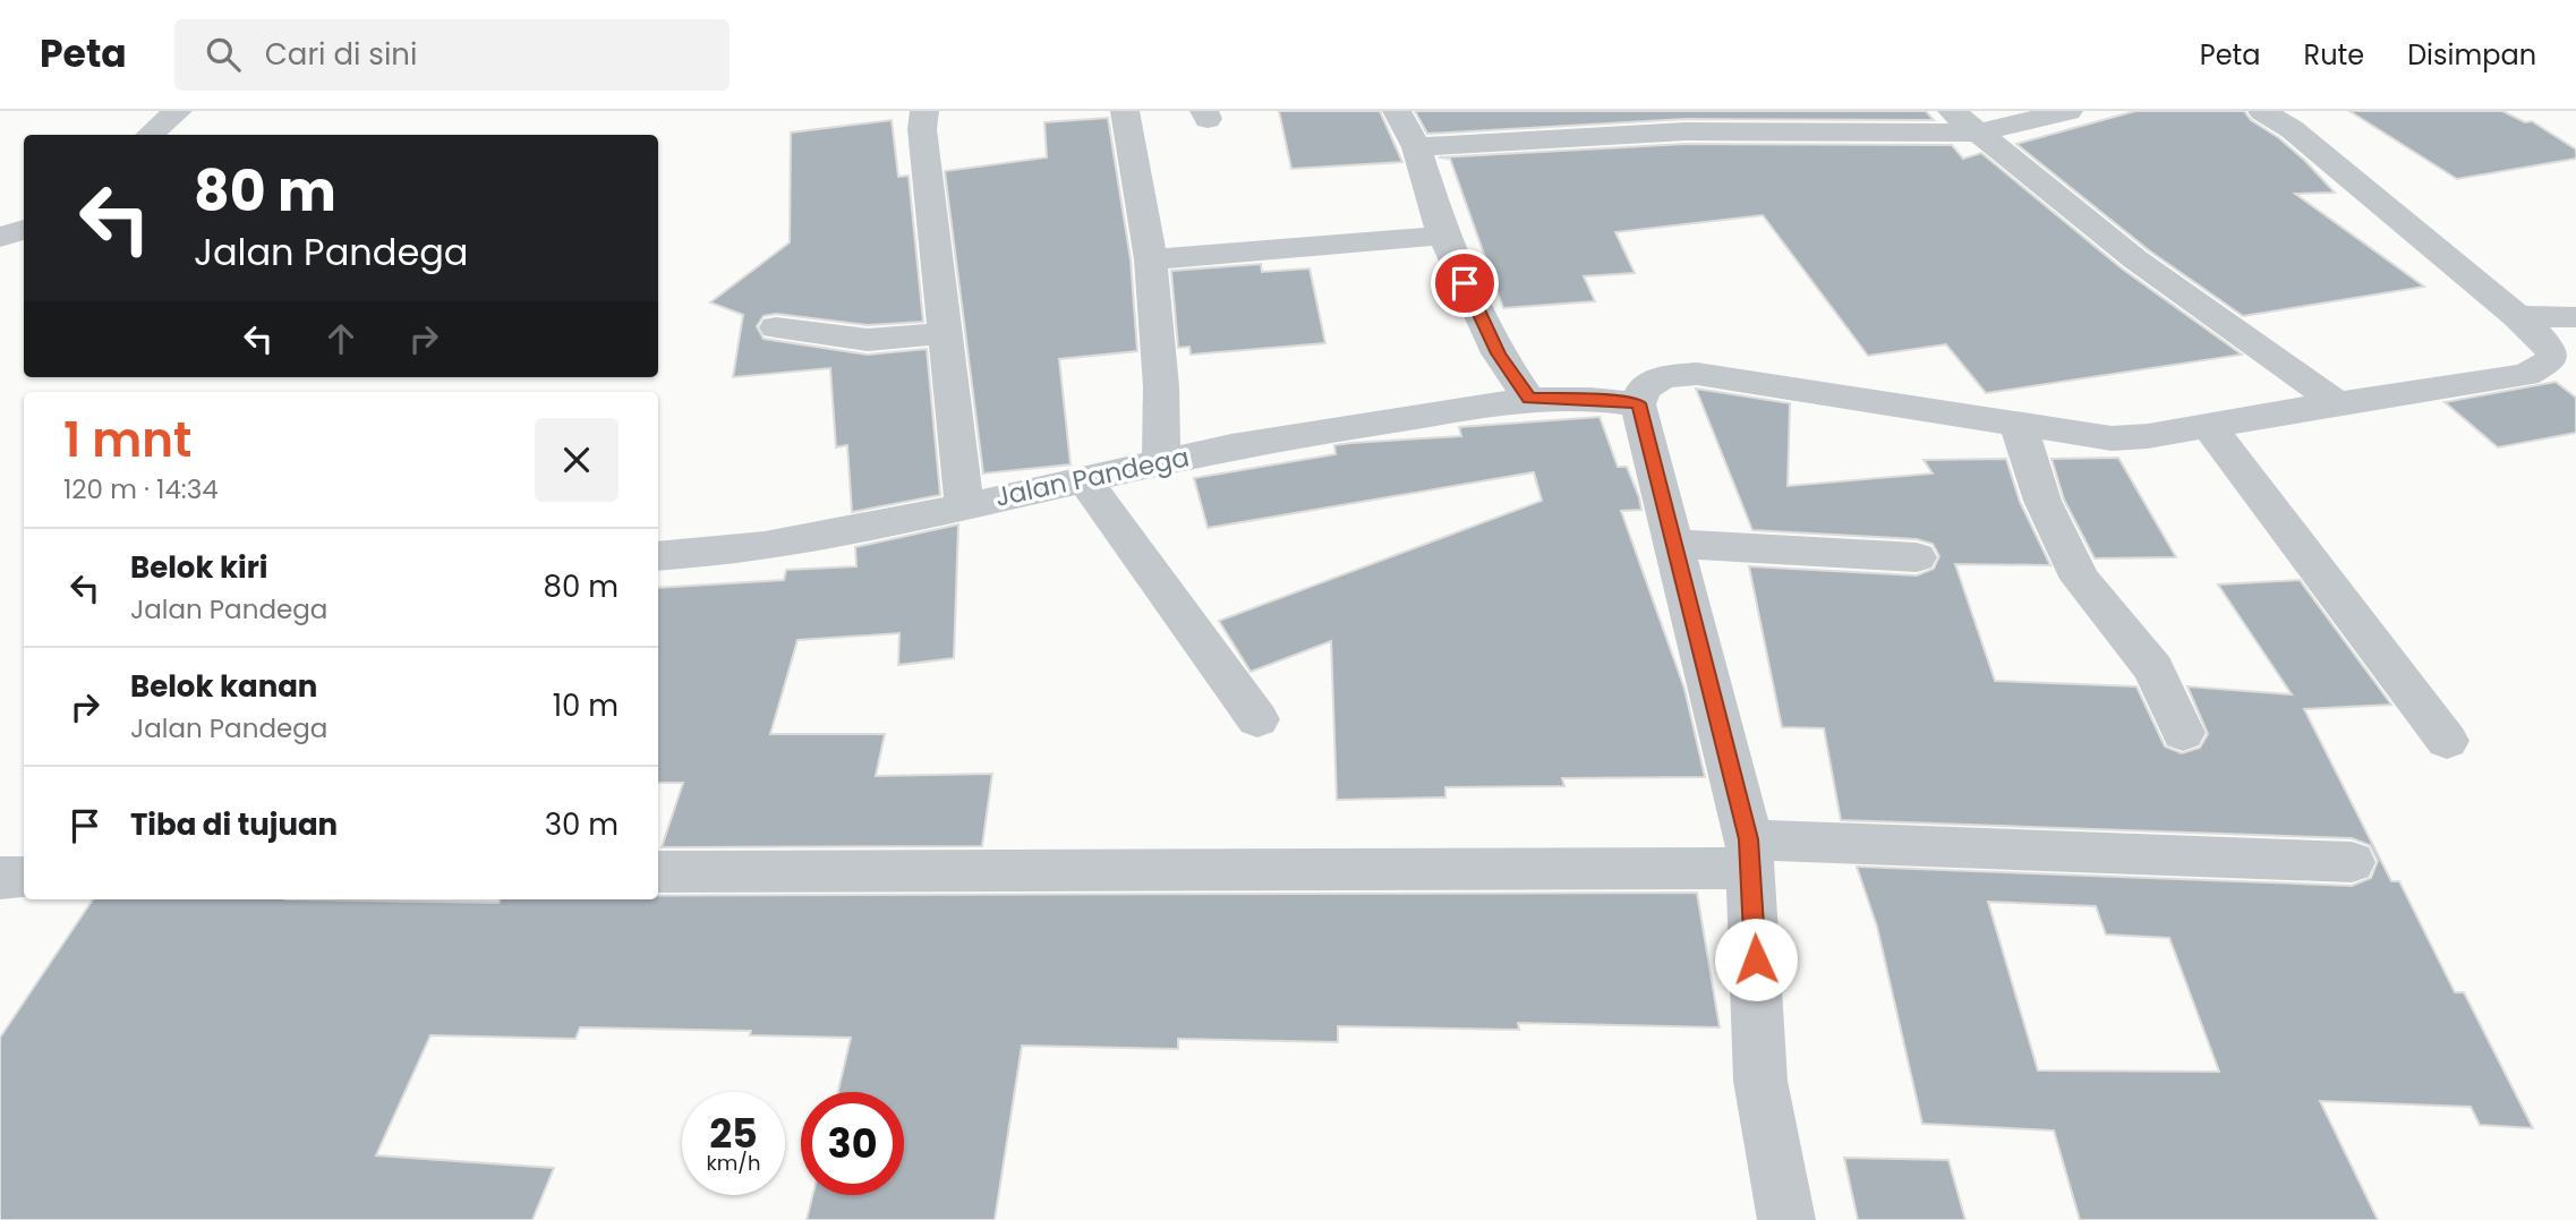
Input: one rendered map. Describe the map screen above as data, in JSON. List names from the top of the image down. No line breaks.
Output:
{"streets":{"street":["Jalan Pandega"]},"page":{"header":"Peta","search":"Cari di sini","nav":["Peta","Rute","Disimpan"],"turn":["80 m","Jalan Pandega"],"heading":["1 mnt","120 m · 14:34"],"list":[{"name":"Belok kiri","note":"Jalan Pandega","value":"80 m"},{"name":"Belok kanan","note":"Jalan Pandega","value":"10 m"},{"name":"Tiba di tujuan","value":"30 m"}],"speed":"25 km/h","limit":"30"}}
